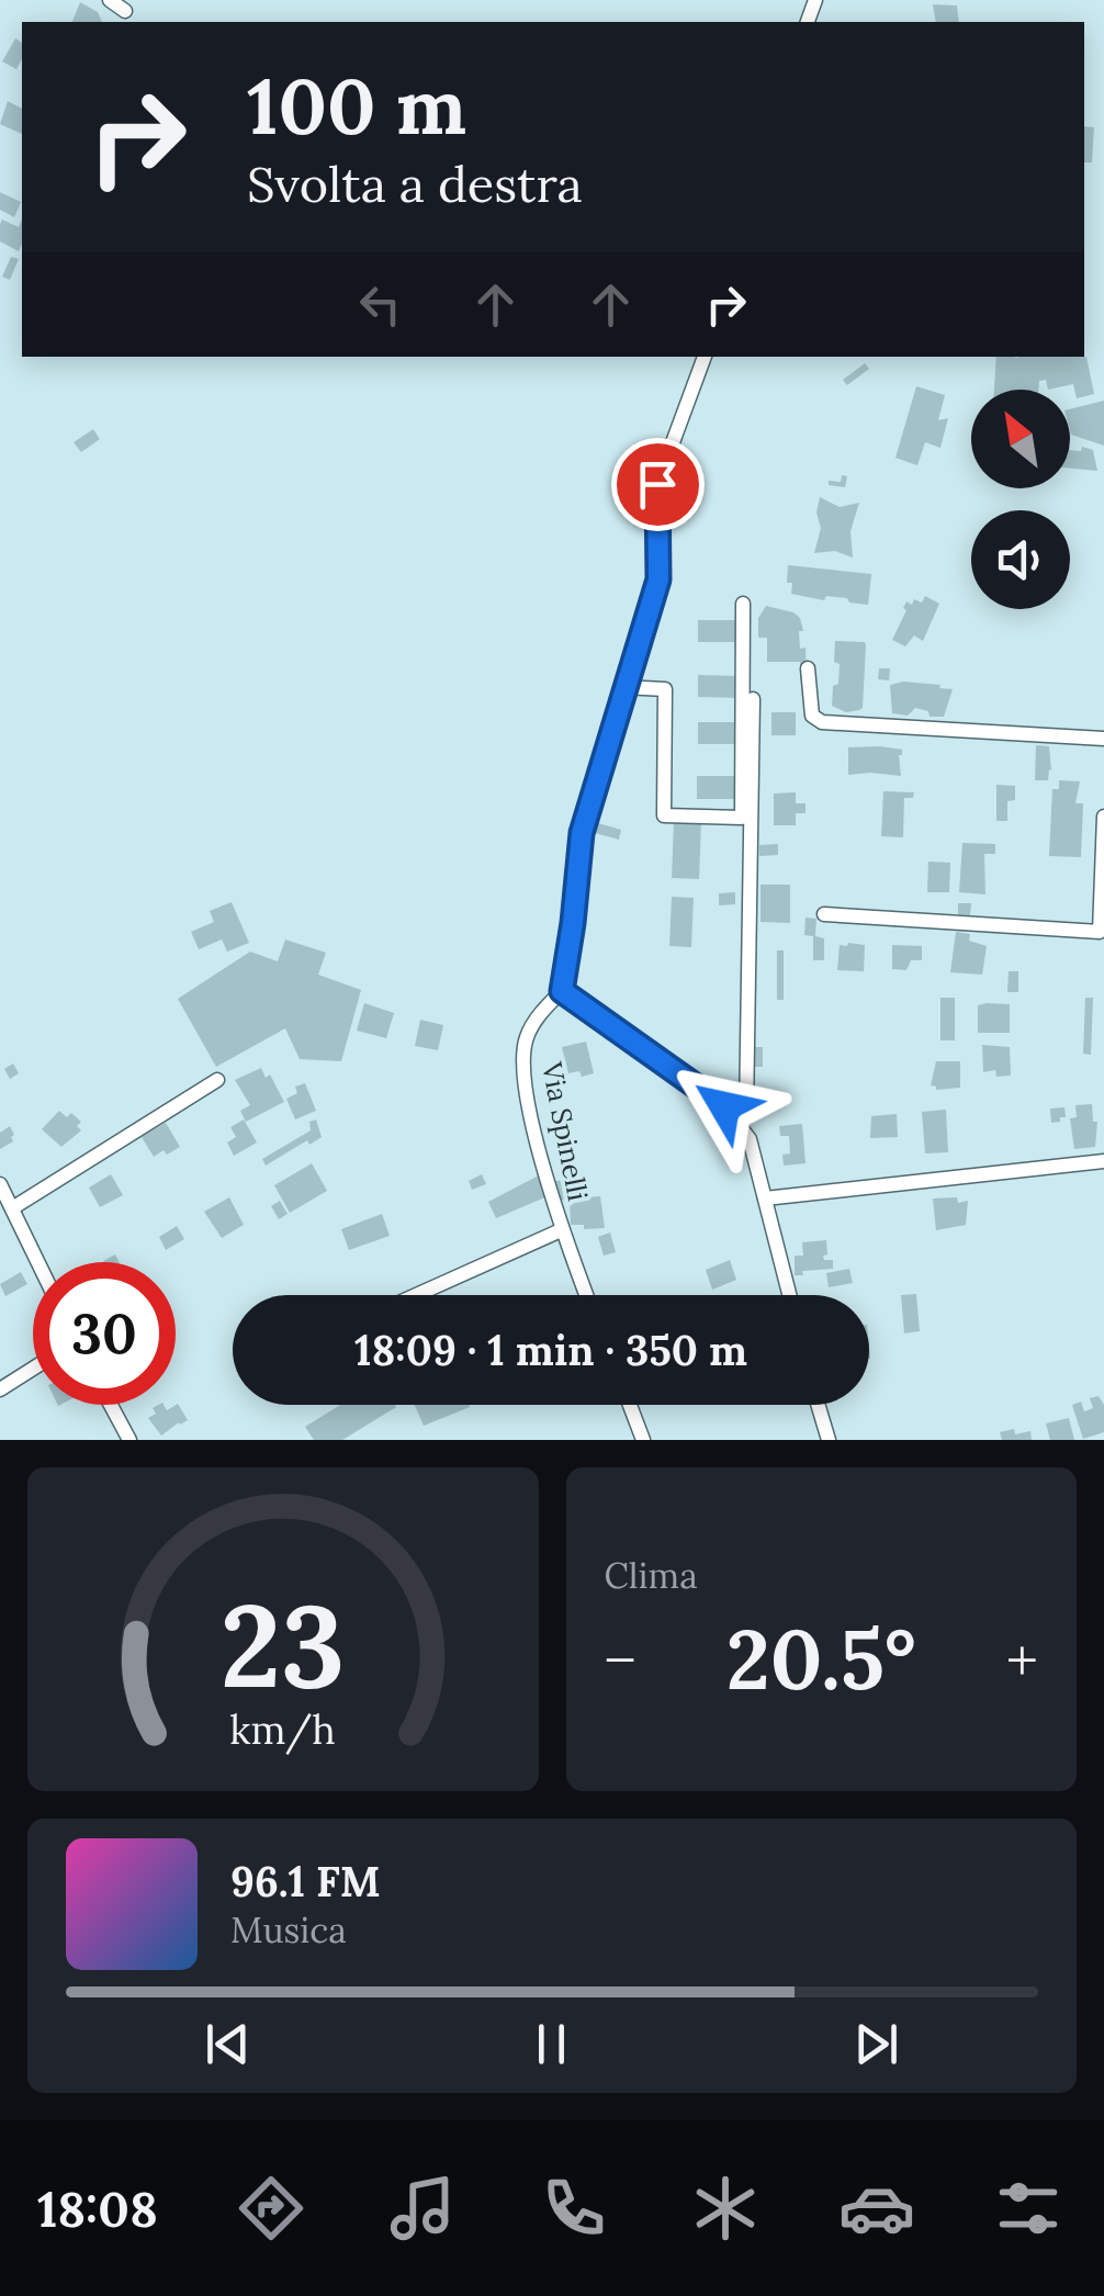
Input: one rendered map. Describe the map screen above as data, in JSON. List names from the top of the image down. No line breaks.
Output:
{"streets":{"street":["Via Spinelli"]},"north":"top left","page":{"turn":["100 m","Svolta a destra"],"limit":"30","trip":"18:09 · 1 min · 350 m","tile":"Clima","heat":["−","20.5°","+"],"song":["96.1 FM","Musica"],"tabs":"18:08","gauge":["23","km/h"]}}
